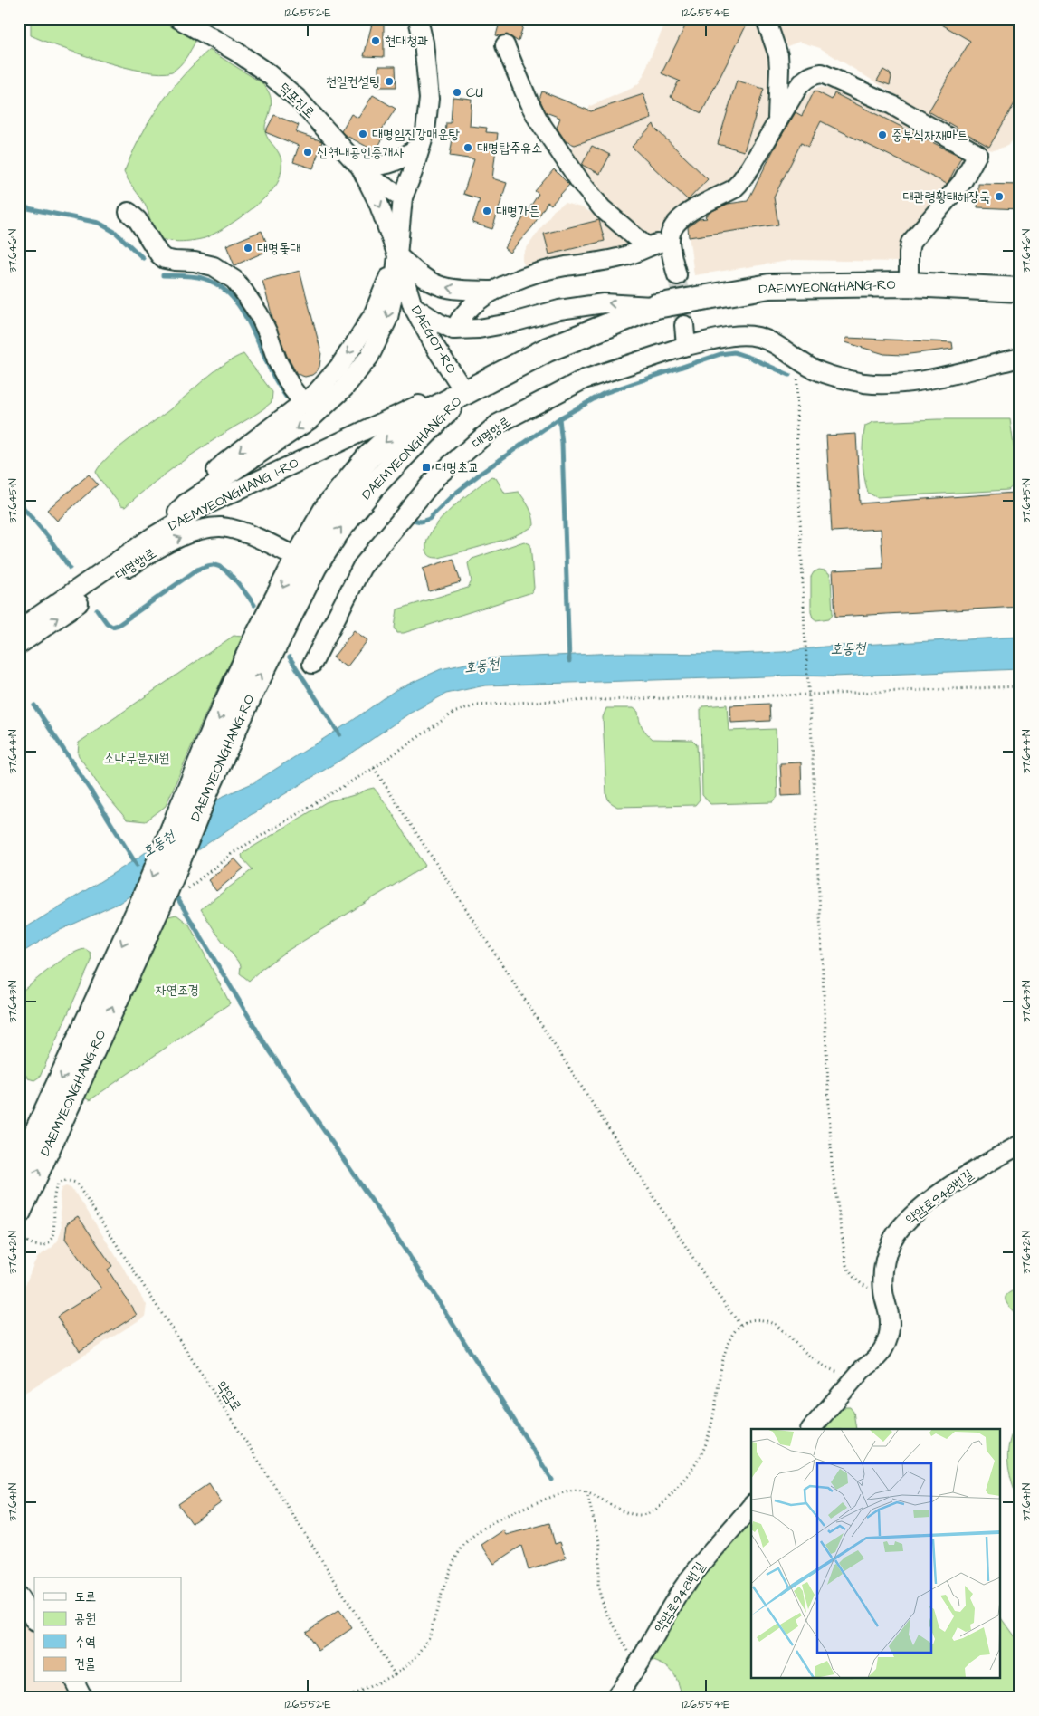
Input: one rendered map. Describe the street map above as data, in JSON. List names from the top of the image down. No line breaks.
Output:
{"streets":{"main road":["DAEMYEONGHANG-RO"],"street":["덕포진로","DAEGOT-RO","대명항로","DAEMYEONGHANG 1-RO","대명항1로","약암로948번길"],"path":["약암로"]},"crossings":[["덕포진로","DAEGOT-RO"],["DAEMYEONGHANG-RO","DAEGOT-RO"],["DAEMYEONGHANG-RO","DAEMYEONGHANG 1-RO"],["DAEMYEONGHANG-RO","대명항1로"],["DAEGOT-RO","DAEMYEONGHANG 1-RO"]],"water":["호동천"],"parks":["소나무분재원","자연조경"],"places":{"other":["현대청과","천일컨설팅","CU","대명임진강매운탕","중부식자재마트","대명탑주유소","신현대공인중개사","대관령황태해장국","대명가든","대명돛대"],"transit":["대명초교"]},"legend":["도로","공원","수역","건물"],"coordinates":["126.552°E","126.554°E","37.646°N","37.645°N","37.644°N","37.643°N","37.642°N","37.641°N"]}
